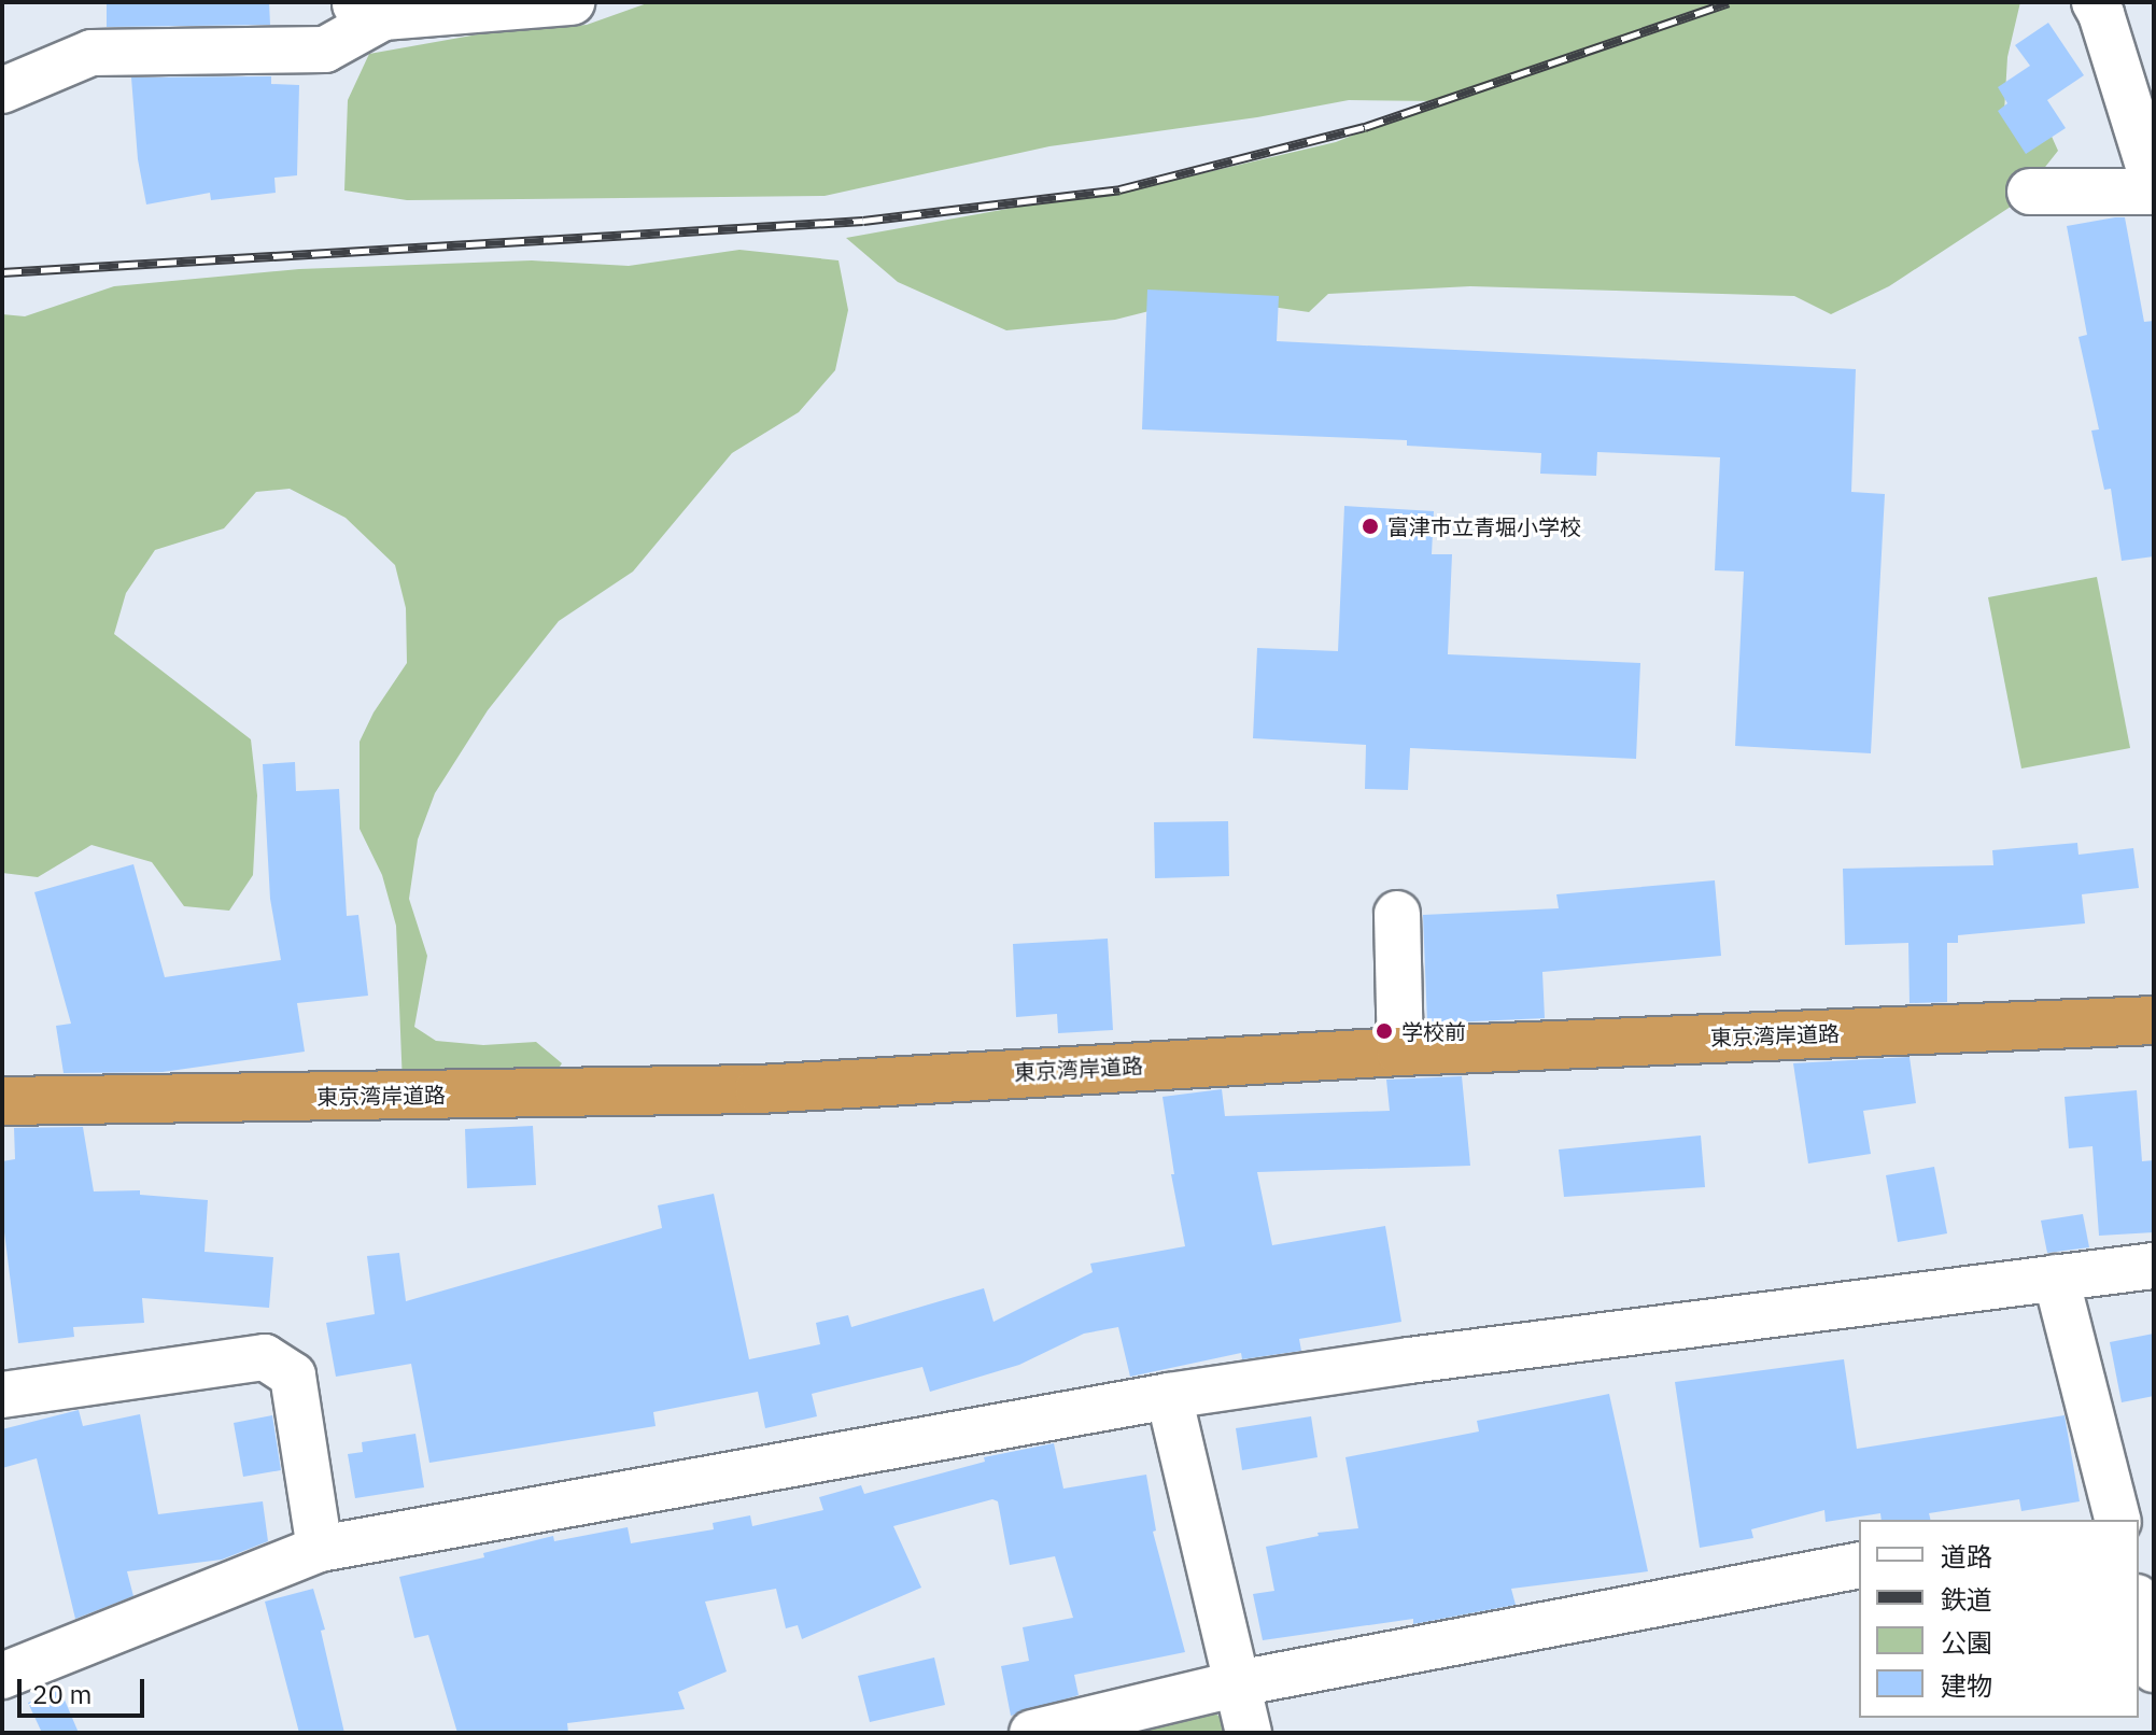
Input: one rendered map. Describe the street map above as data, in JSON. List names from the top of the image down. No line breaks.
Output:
{"streets":{"highway":["東京湾岸道路"]},"places":["富津市立青堀小学校","学校前"],"legend":["道路","鉄道","公園","建物"],"scale_bar":"20 m"}
